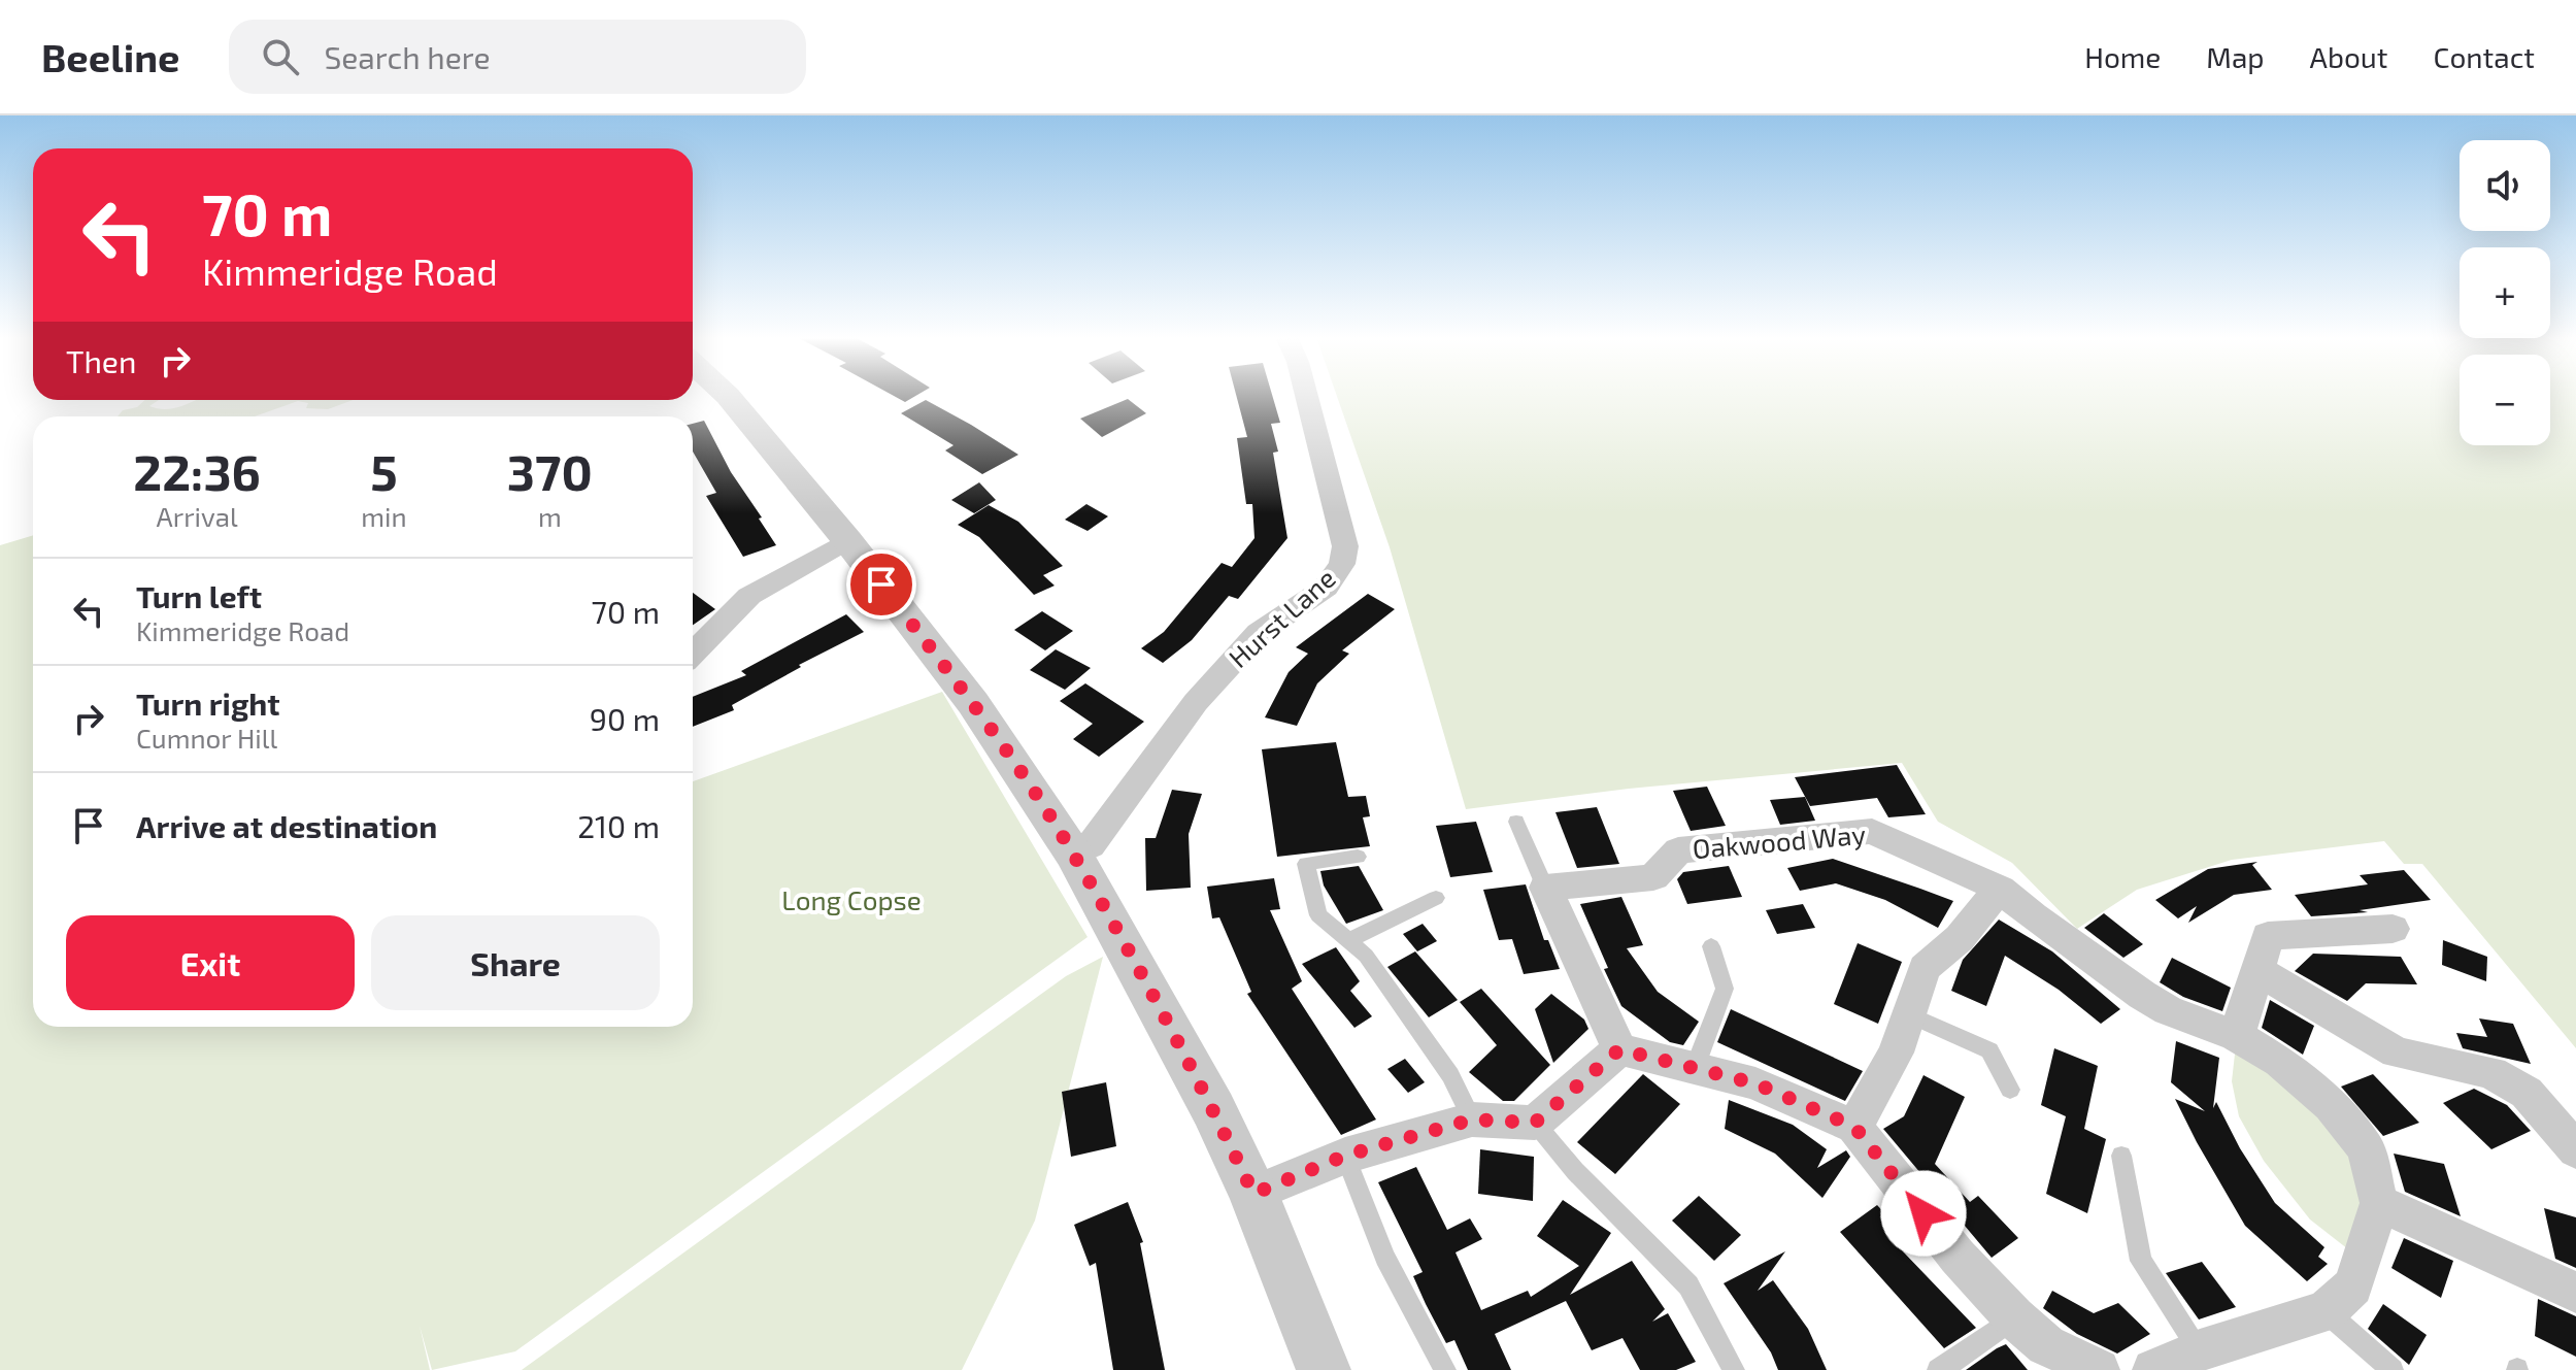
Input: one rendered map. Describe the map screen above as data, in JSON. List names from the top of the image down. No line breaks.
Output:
{"streets":{"street":["Hurst Lane","Oakwood Way"]},"parks":["Long Copse"],"page":{"header":"Beeline","search":"Search here","nav":["Home","Map","About","Contact"],"map_buttons":["+","−"],"turn":["70 m","Kimmeridge Road"],"then":"Then","eta":["22:36","Arrival","5","min","370","m"],"list":[{"name":"Turn left","note":"Kimmeridge Road","value":"70 m"},{"name":"Turn right","note":"Cumnor Hill","value":"90 m"},{"name":"Arrive at destination","value":"210 m"}],"buttons":["Exit","Share"]}}
